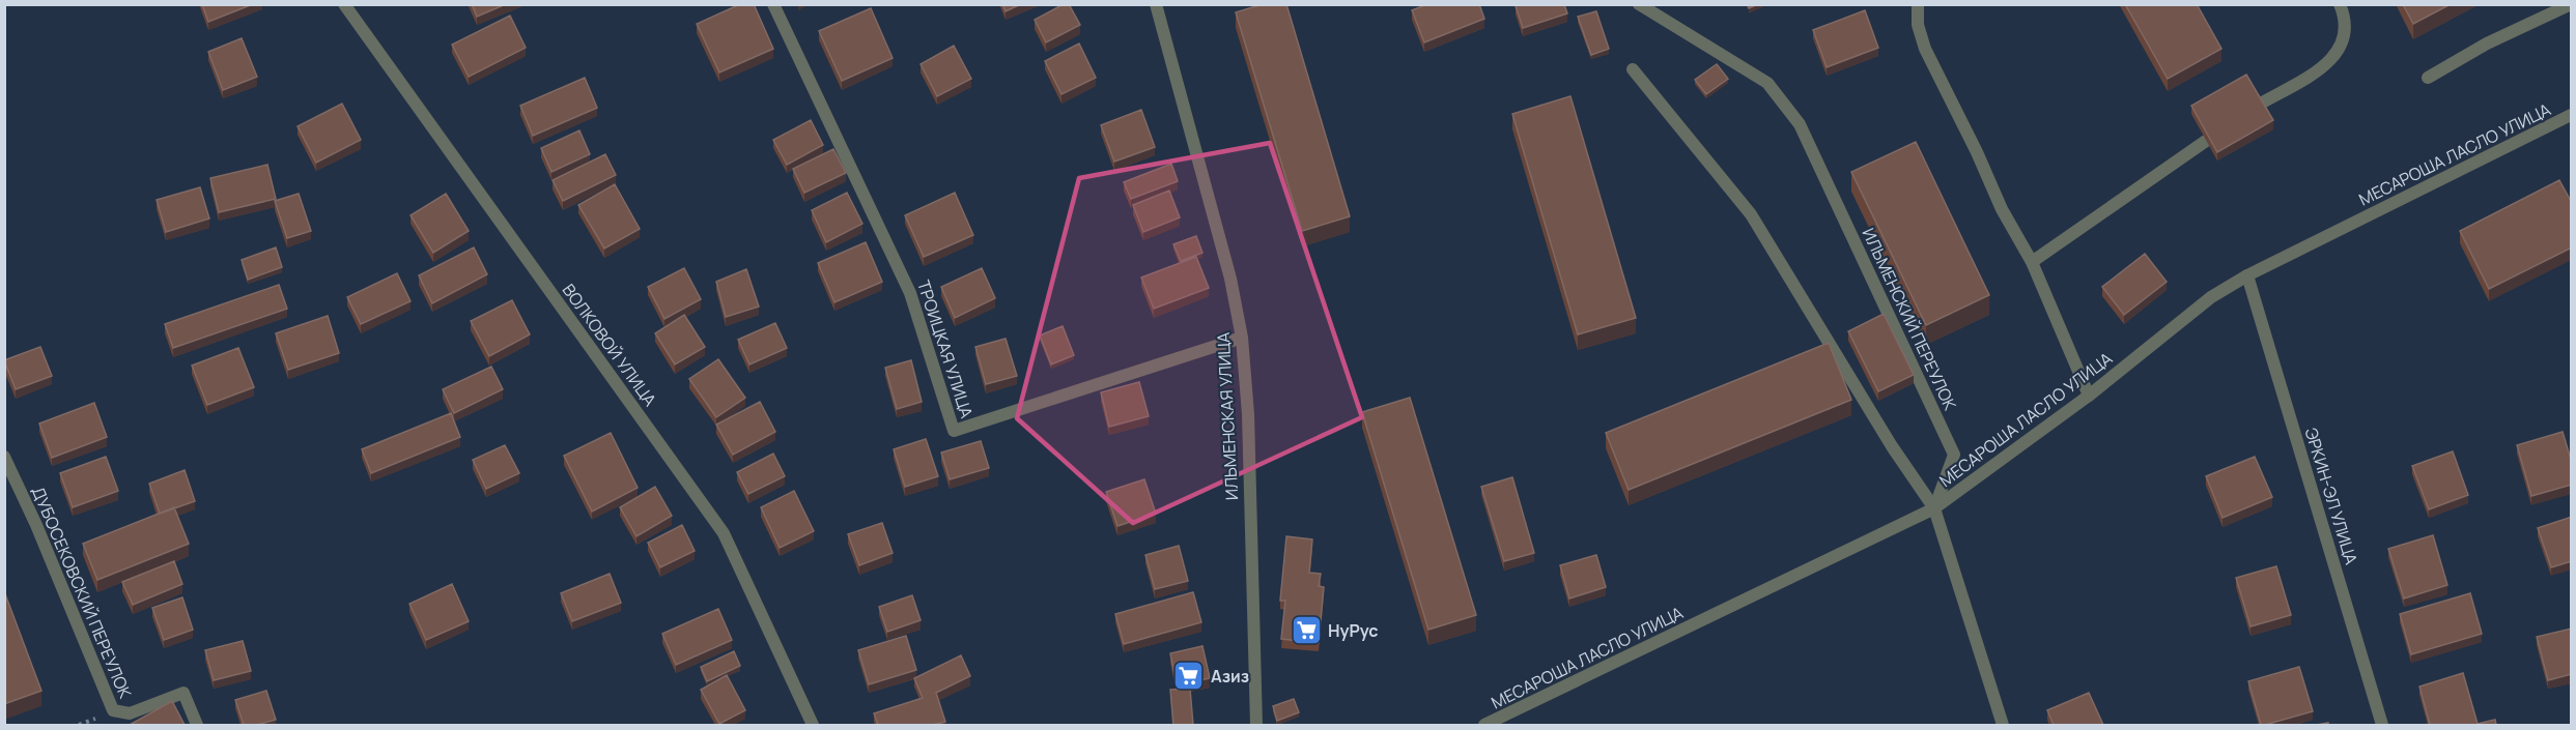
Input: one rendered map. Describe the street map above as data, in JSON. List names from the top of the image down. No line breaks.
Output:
{"streets":{"street":["МЕСАРОША ЛАСЛО УЛИЦА","ИЛЬМЕНСКИЙ ПЕРЕУЛОК","ВОЛКОВОЙ УЛИЦА","ТРОИЦКАЯ УЛИЦА","ИЛЬМЕНСКАЯ УЛИЦА","ЭРКИН-ЭЛ УЛИЦА","ДУБОСЕКОВСКИЙ ПЕРЕУЛОК"]},"crossings":[["МЕСАРОША ЛАСЛО УЛИЦА","ИЛЬМЕНСКИЙ ПЕРЕУЛОК"],["МЕСАРОША ЛАСЛО УЛИЦА","ЭРКИН-ЭЛ УЛИЦА"],["ТРОИЦКАЯ УЛИЦА","ИЛЬМЕНСКАЯ УЛИЦА"]],"places":{"supermarket":["НуРус","Азиз"]}}
